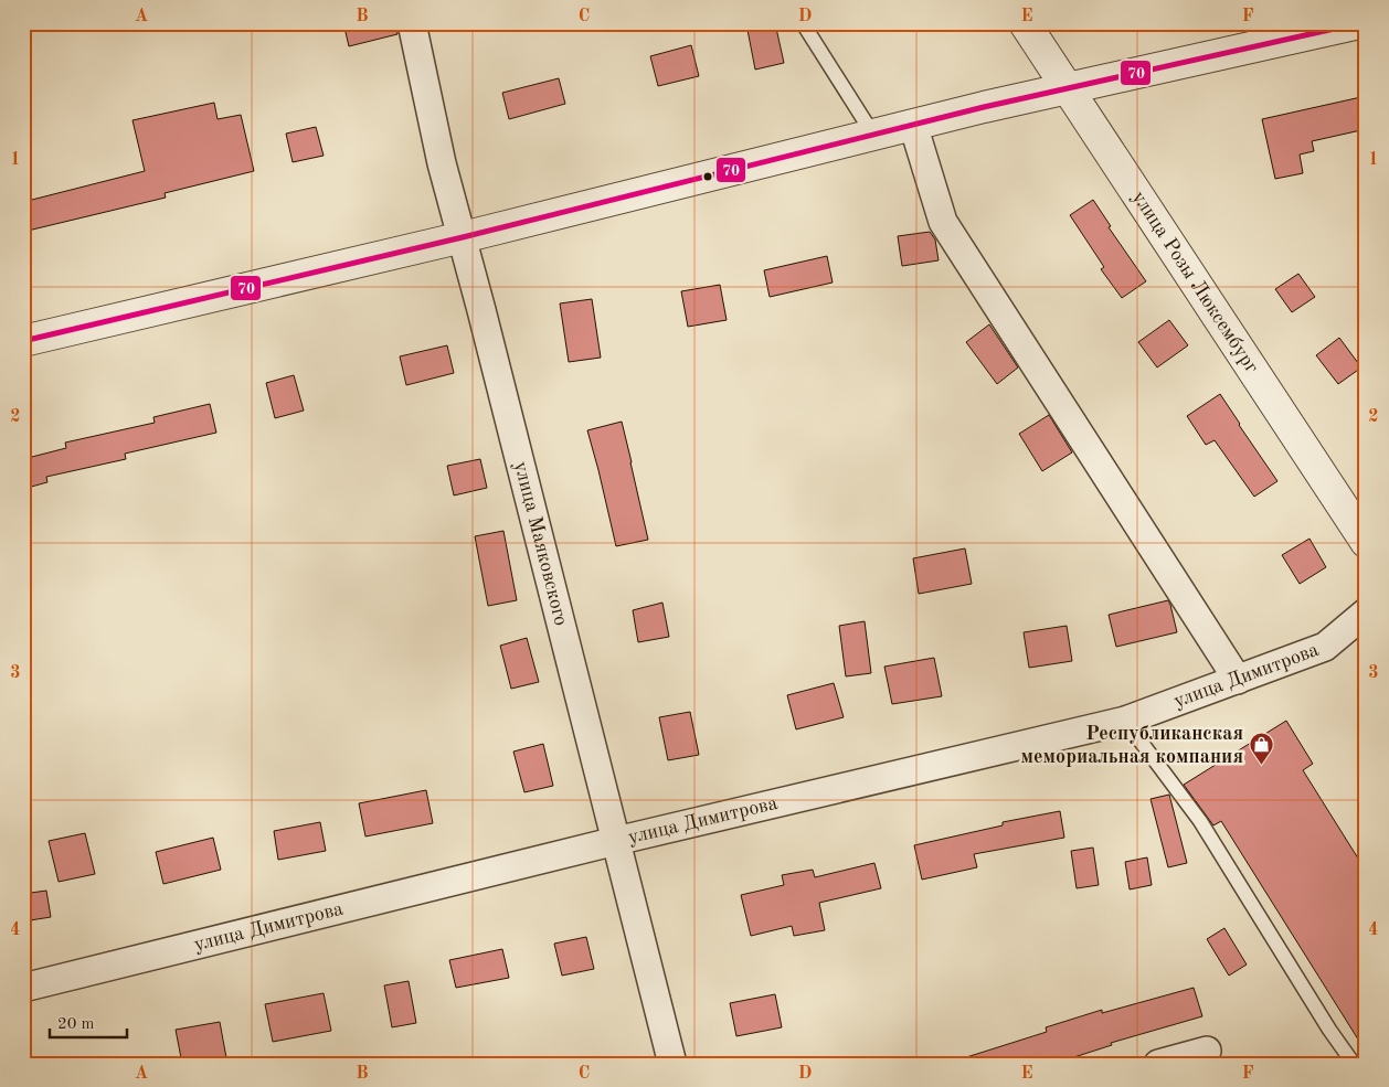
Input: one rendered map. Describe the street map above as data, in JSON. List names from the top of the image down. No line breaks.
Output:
{"streets":{"street":["улица Розы Люксембург","улица Маяковского","улица Димитрова"]},"crossings":[["улица Маяковского","улица Димитрова"]],"places":{"shop":["Республиканская мемориальная компания"]},"lines":["transit line 70"],"scale_bar":"20 m","grid":{"columns":["A","B","C","D","E","F"],"rows":["1","2","3","4"]}}
